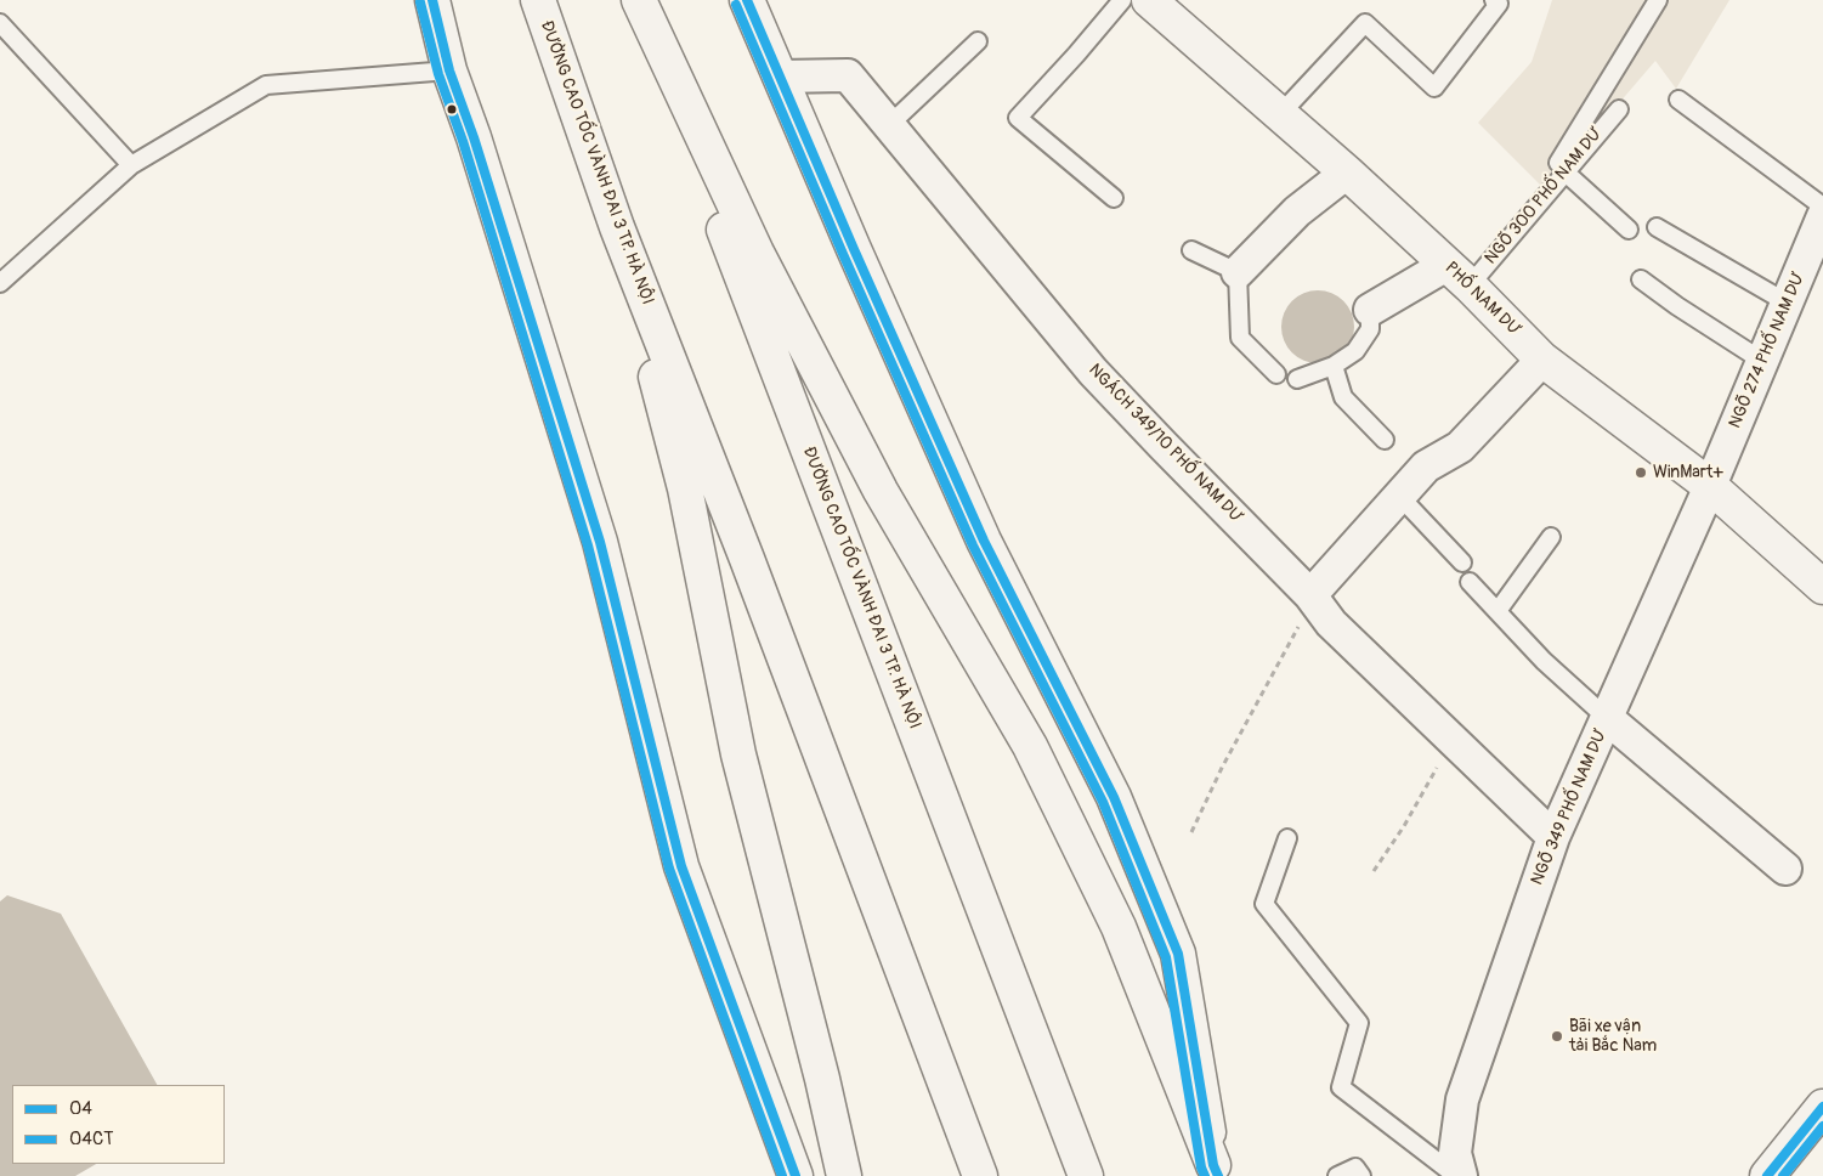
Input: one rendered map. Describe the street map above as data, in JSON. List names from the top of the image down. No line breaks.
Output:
{"streets":{"main road":["ĐƯỜNG CAO TỐC VÀNH ĐAI 3 TP. HÀ NỘI","PHỐ NAM DƯ"],"street":["NGÕ 274 PHỐ NAM DƯ","NGÁCH 349/10 PHỐ NAM DƯ","NGÕ 349 PHỐ NAM DƯ"],"lane":["NGÕ 300 PHỐ NAM DƯ"]},"crossings":[["NGÕ 300 PHỐ NAM DƯ","PHỐ NAM DƯ"],["PHỐ NAM DƯ","NGÕ 274 PHỐ NAM DƯ"],["PHỐ NAM DƯ","NGÕ 349 PHỐ NAM DƯ"],["NGÕ 274 PHỐ NAM DƯ","NGÕ 349 PHỐ NAM DƯ"],["NGÁCH 349/10 PHỐ NAM DƯ","NGÕ 349 PHỐ NAM DƯ"]],"places":["WinMart+","Bãi xe vận tải Bắc Nam"],"lines":["transit line 04","transit line 04CT"],"legend":["04","04CT"]}
